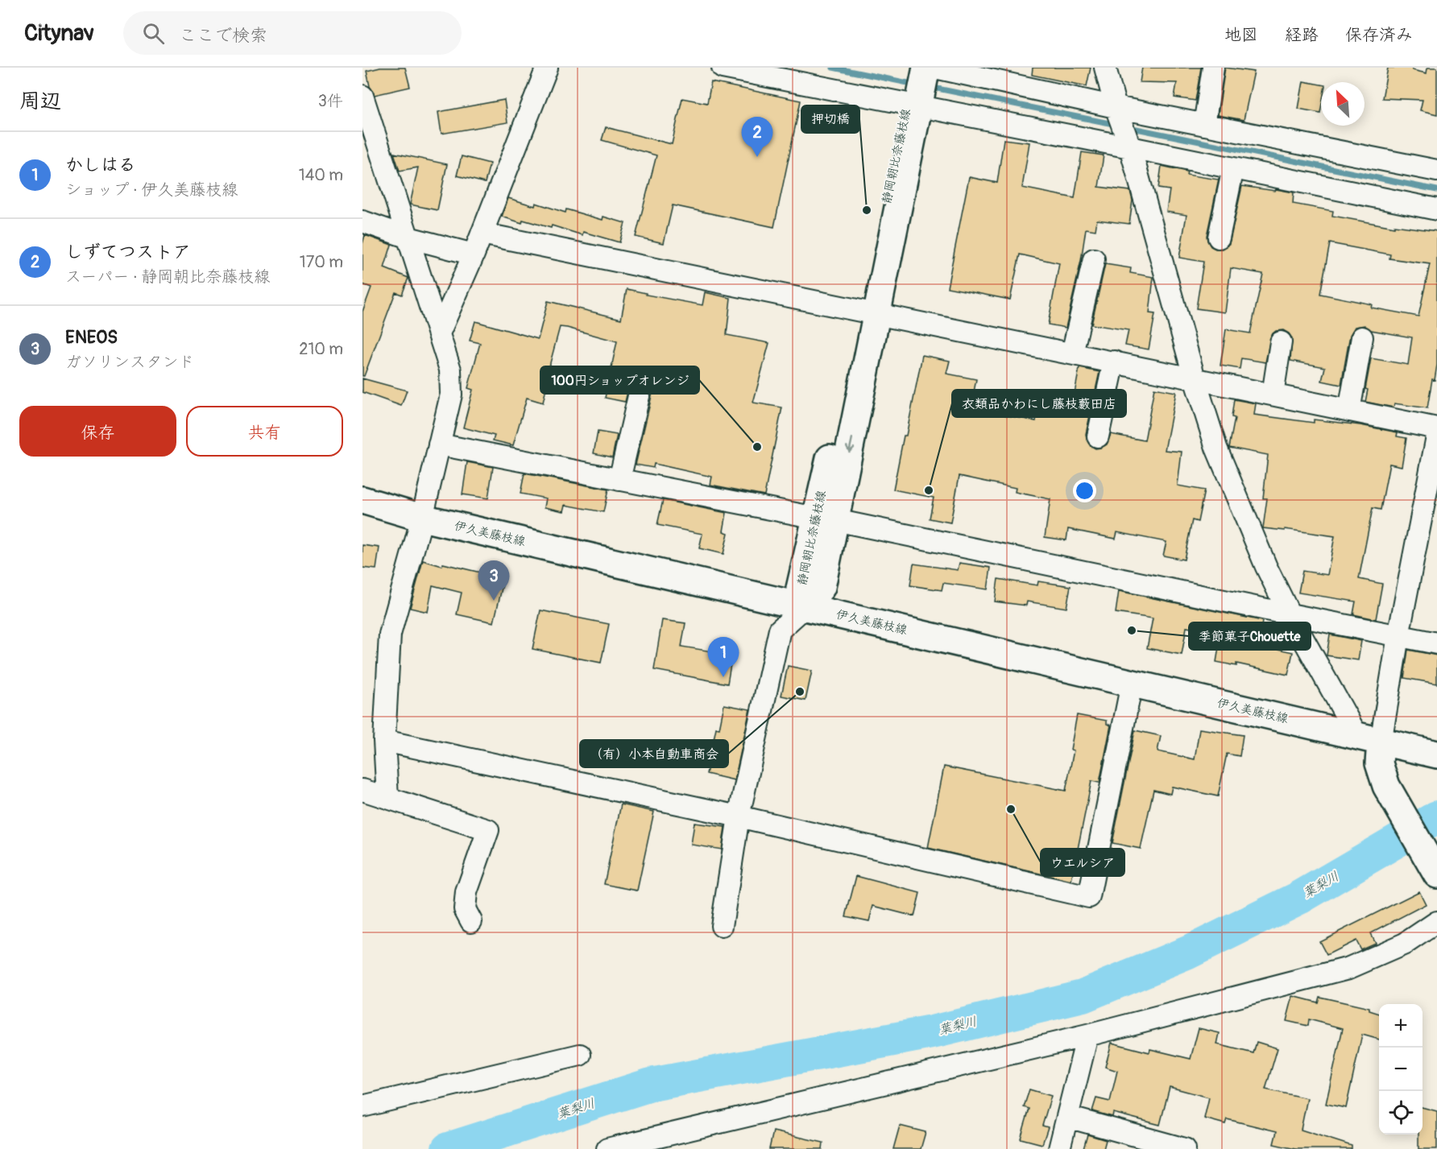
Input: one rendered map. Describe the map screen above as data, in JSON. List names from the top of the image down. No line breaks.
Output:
{"streets":{"main road":["静岡朝比奈藤枝線","伊久美藤枝線"]},"crossings":[["静岡朝比奈藤枝線","伊久美藤枝線"]],"water":["葉梨川"],"places":["押切橋","100円ショップオレンジ","衣類品かわにし藤枝藪田店","季節菓子Chouette","（有）小本自動車商会","ウエルシア"],"north":"top left","page":{"header":"Citynav","search":"ここで検索","nav":["地図","経路","保存済み"],"heading":["周辺","3件"],"pins":["2","3","1"],"list":[{"mark":"1","name":"かしはる","note":"ショップ · 伊久美藤枝線","value":"140 m"},{"mark":"2","name":"しずてつストア","note":"スーパー · 静岡朝比奈藤枝線","value":"170 m"},{"mark":"3","name":"ENEOS","note":"ガソリンスタンド","value":"210 m"}],"buttons":["保存","共有"],"map_buttons":["+","−"]}}
